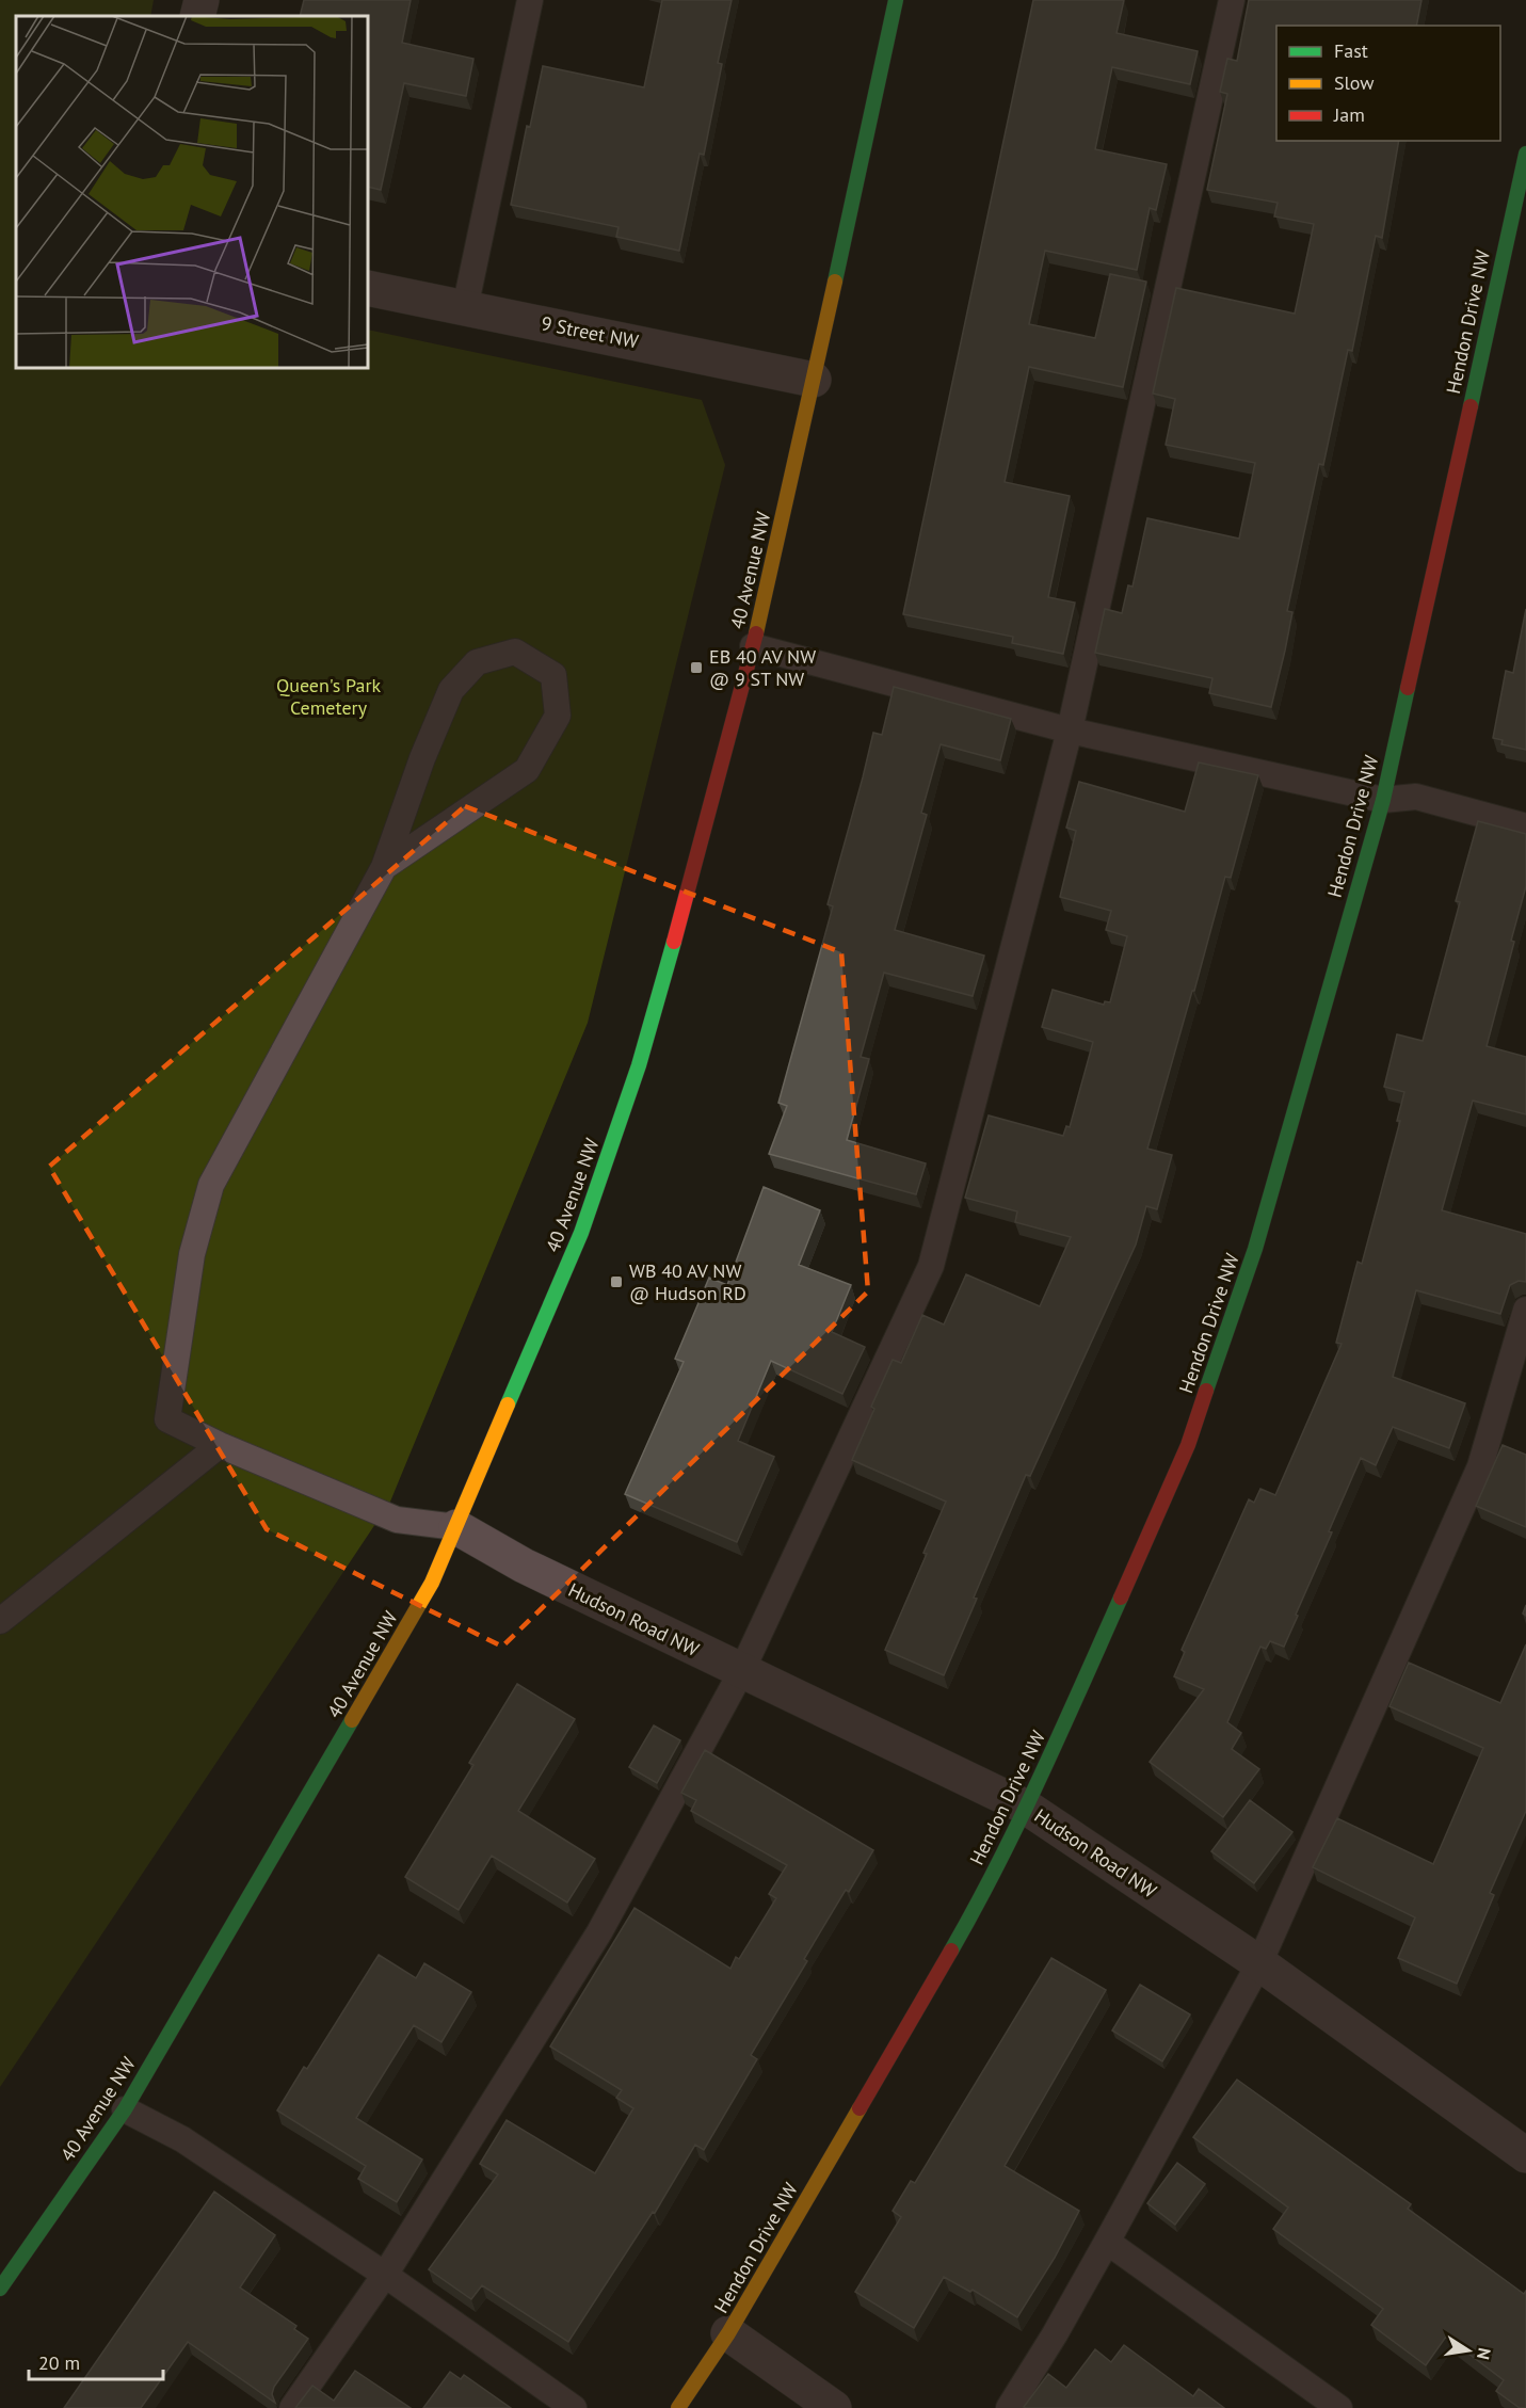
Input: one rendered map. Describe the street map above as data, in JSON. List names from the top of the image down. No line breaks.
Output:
{"streets":{"street":["Hendon Drive NW","9 Street NW","40 Avenue NW","Hudson Road NW"]},"crossings":[["Hendon Drive NW","Hudson Road NW"],["9 Street NW","40 Avenue NW"],["40 Avenue NW","Hudson Road NW"]],"parks":["Queen's Park Cemetery"],"places":{"transit":["EB 40 AV NW @ 9 ST NW","WB 40 AV NW @ Hudson RD"]},"legend":["Fast","Slow","Jam"],"scale_bar":"20 m","north":"right"}
